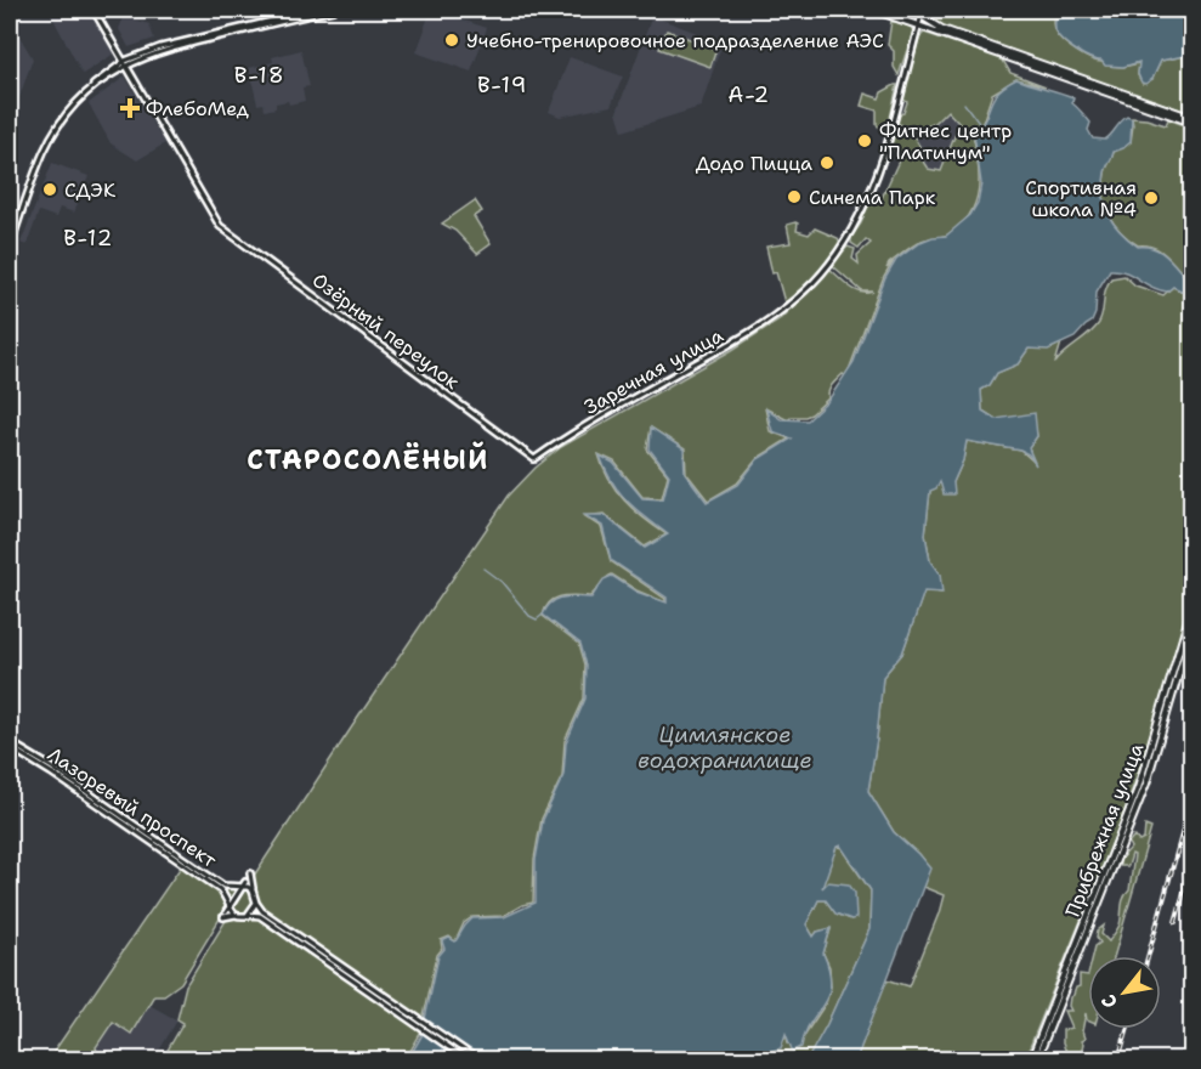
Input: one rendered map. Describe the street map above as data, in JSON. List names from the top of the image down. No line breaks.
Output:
{"streets":{"main road":["Прибрежная улица"],"street":["Озёрный переулок","Заречная улица","Лазоревый проспект"]},"crossings":[["Озёрный переулок","Заречная улица"]],"districts":["В-18","В-19","А-2","В-12","СТАРОCОЛЁНЫЙ"],"water":["Цимлянское водохранилище"],"places":{"other":["Учебно-тренировочное подразделение АЭС","Фитнес центр \"Платинум\"","Додо Пицца","СДЭК","Синема Парк","Спортивная школа №4"],"health":["ФлебоМед"]},"north":"bottom left"}
